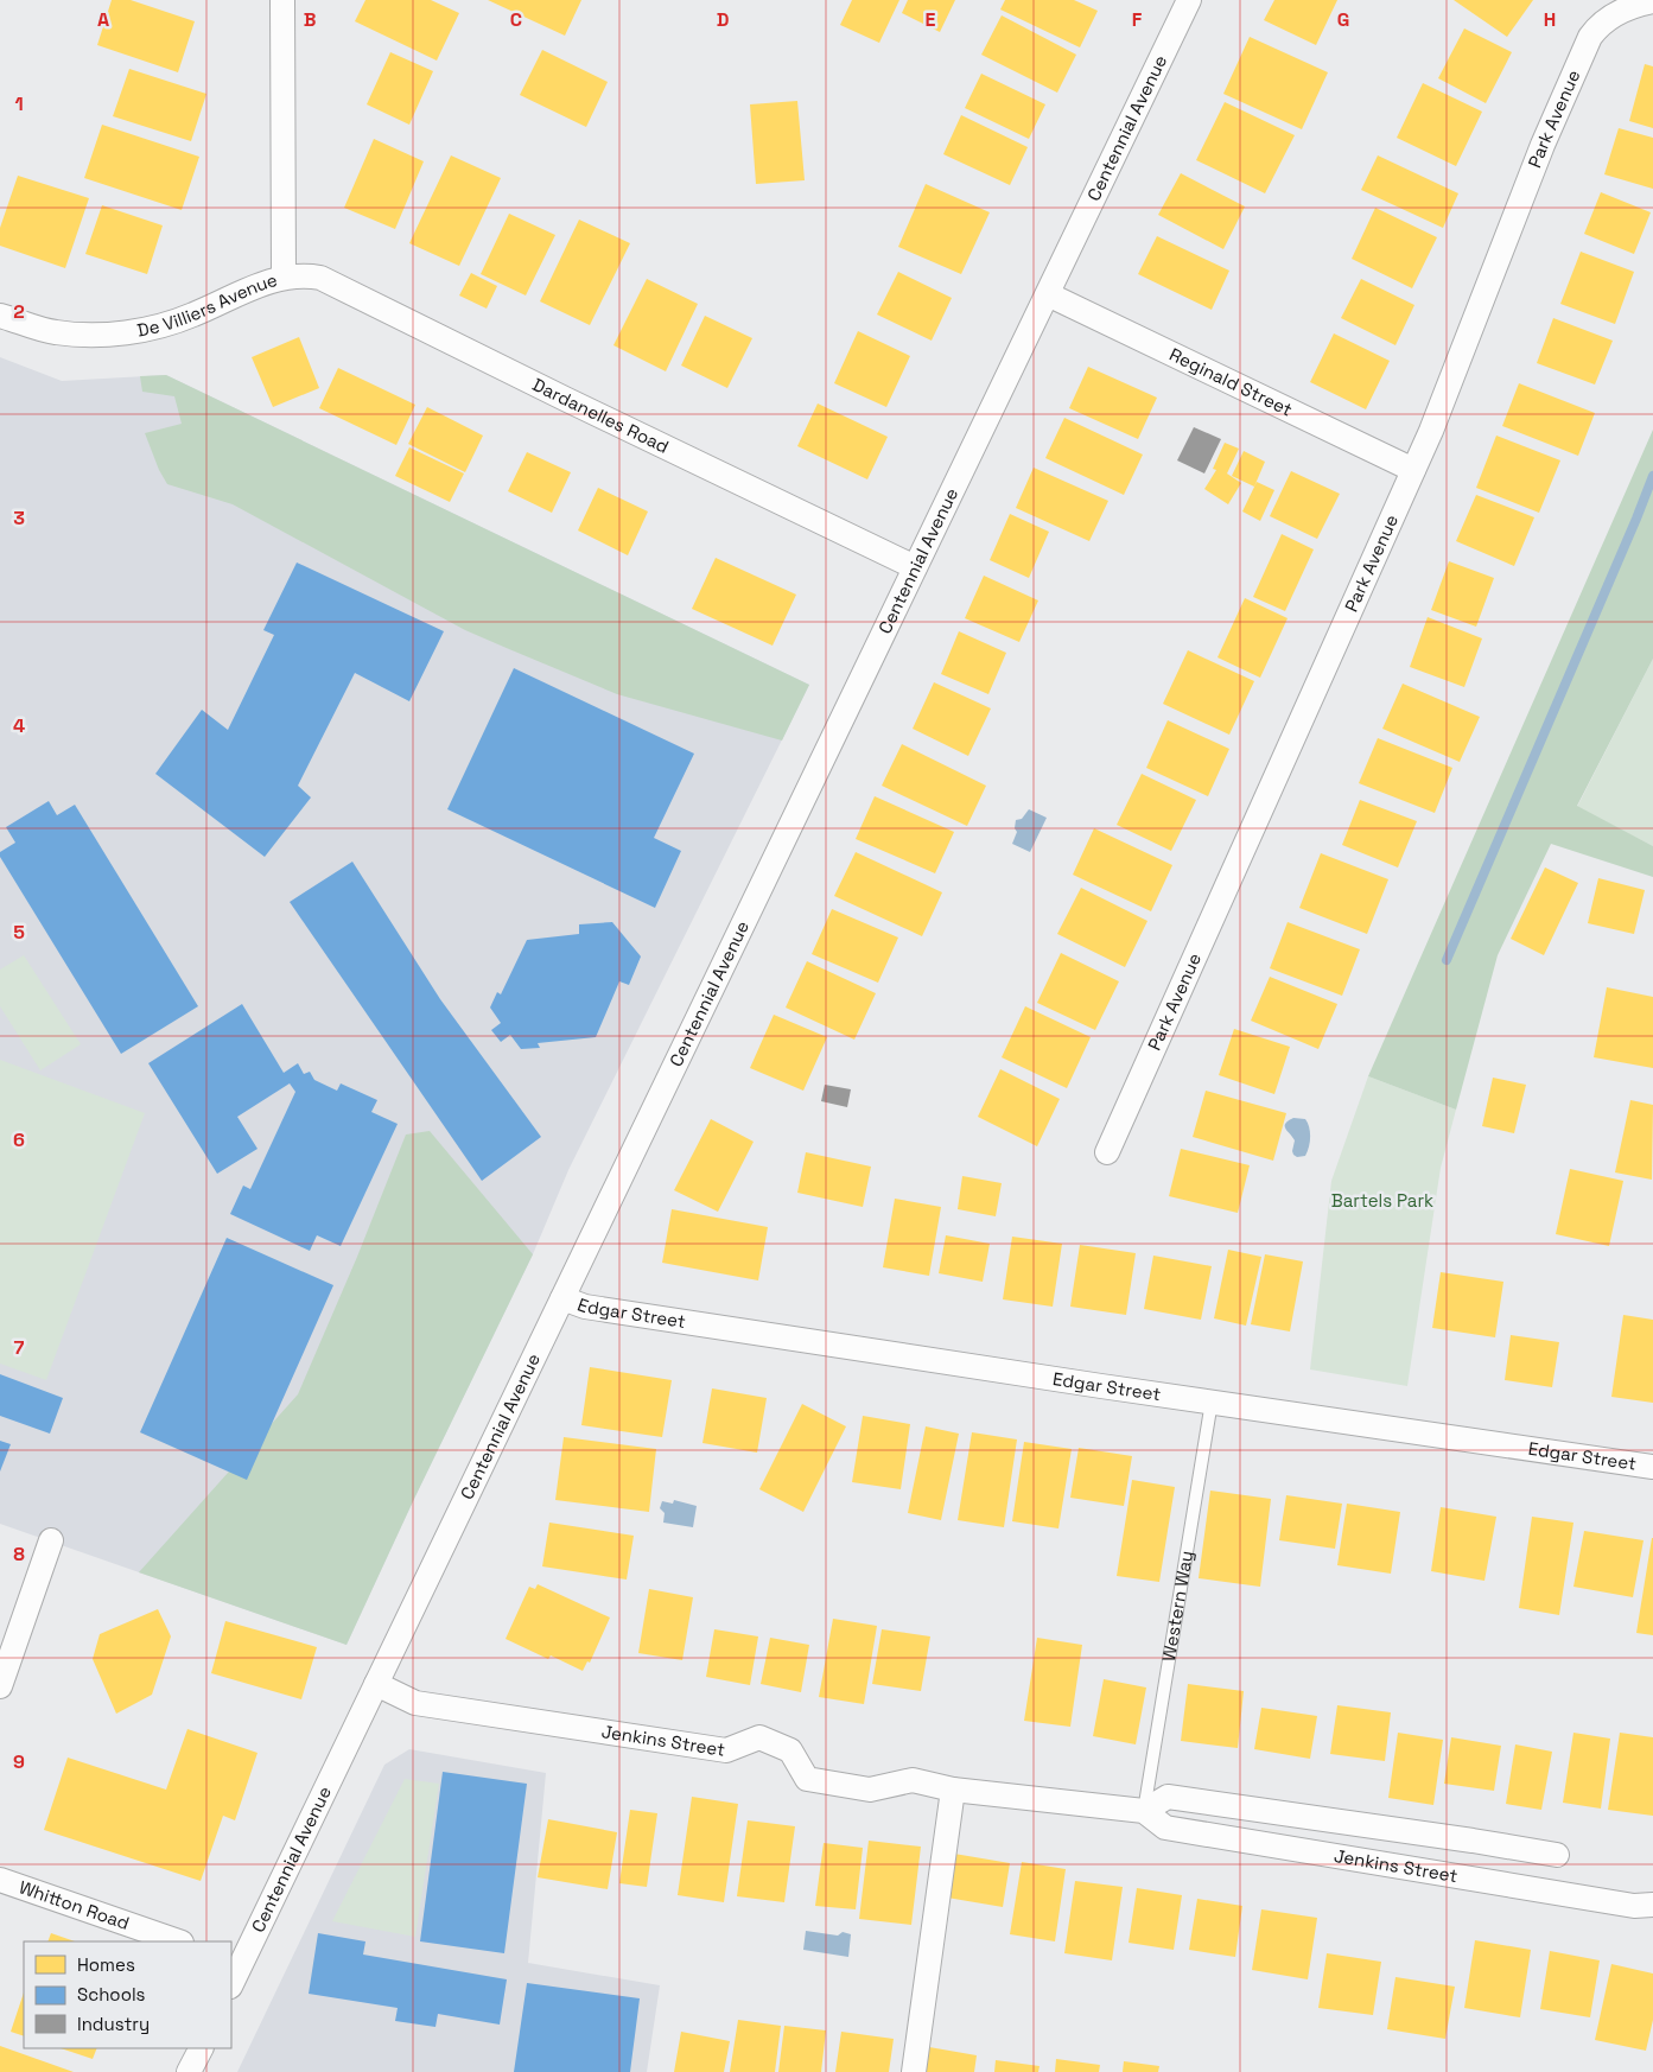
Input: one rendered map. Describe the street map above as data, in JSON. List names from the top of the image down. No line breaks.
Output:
{"streets":{"street":["Park Avenue","Centennial Avenue","De Villiers Avenue","Reginald Street","Dardanelles Road","Edgar Street","Jenkins Street","Whitton Road"],"lane":["Western Way"]},"crossings":[["Park Avenue","Reginald Street"],["Centennial Avenue","Reginald Street"],["Centennial Avenue","Dardanelles Road"],["Centennial Avenue","Edgar Street"],["Centennial Avenue","Jenkins Street"],["De Villiers Avenue","Dardanelles Road"],["Edgar Street","Western Way"],["Western Way","Jenkins Street"]],"parks":["Bartels Park"],"legend":["Homes","Schools","Industry"],"grid":{"columns":["A","B","C","D","E","F","G","H"],"rows":["1","2","3","4","5","6","7","8","9"]}}
